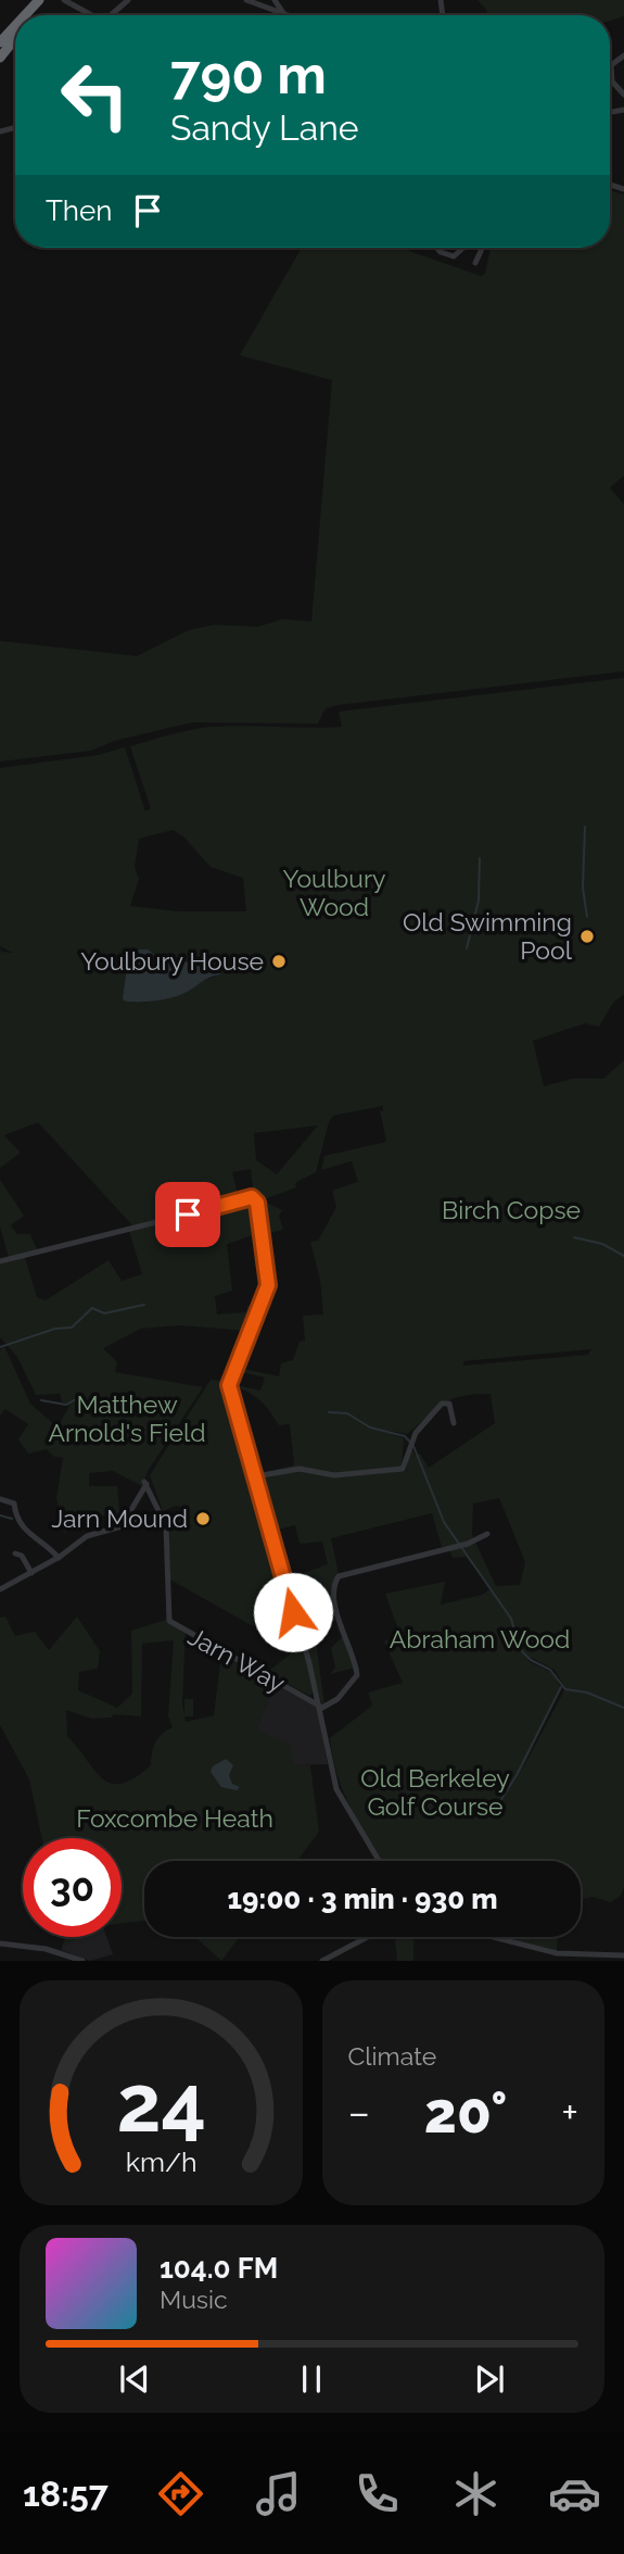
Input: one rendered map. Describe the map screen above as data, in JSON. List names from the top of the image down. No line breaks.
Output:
{"streets":{"street":["Jarn Way"]},"parks":["Youlbury Wood","Birch Copse","Matthew Arnold's Field","Abraham Wood","Old Berkeley Golf Course","Foxcombe Heath"],"places":["Old Swimming Pool","Youlbury House","Jarn Mound"],"page":{"turn":["790 m","Sandy Lane"],"then":"Then","limit":"30","trip":"19:00 · 3 min · 930 m","tile":"Climate","heat":["−","20°","+"],"song":["104.0 FM","Music"],"tabs":"18:57","gauge":["24","km/h"]}}
